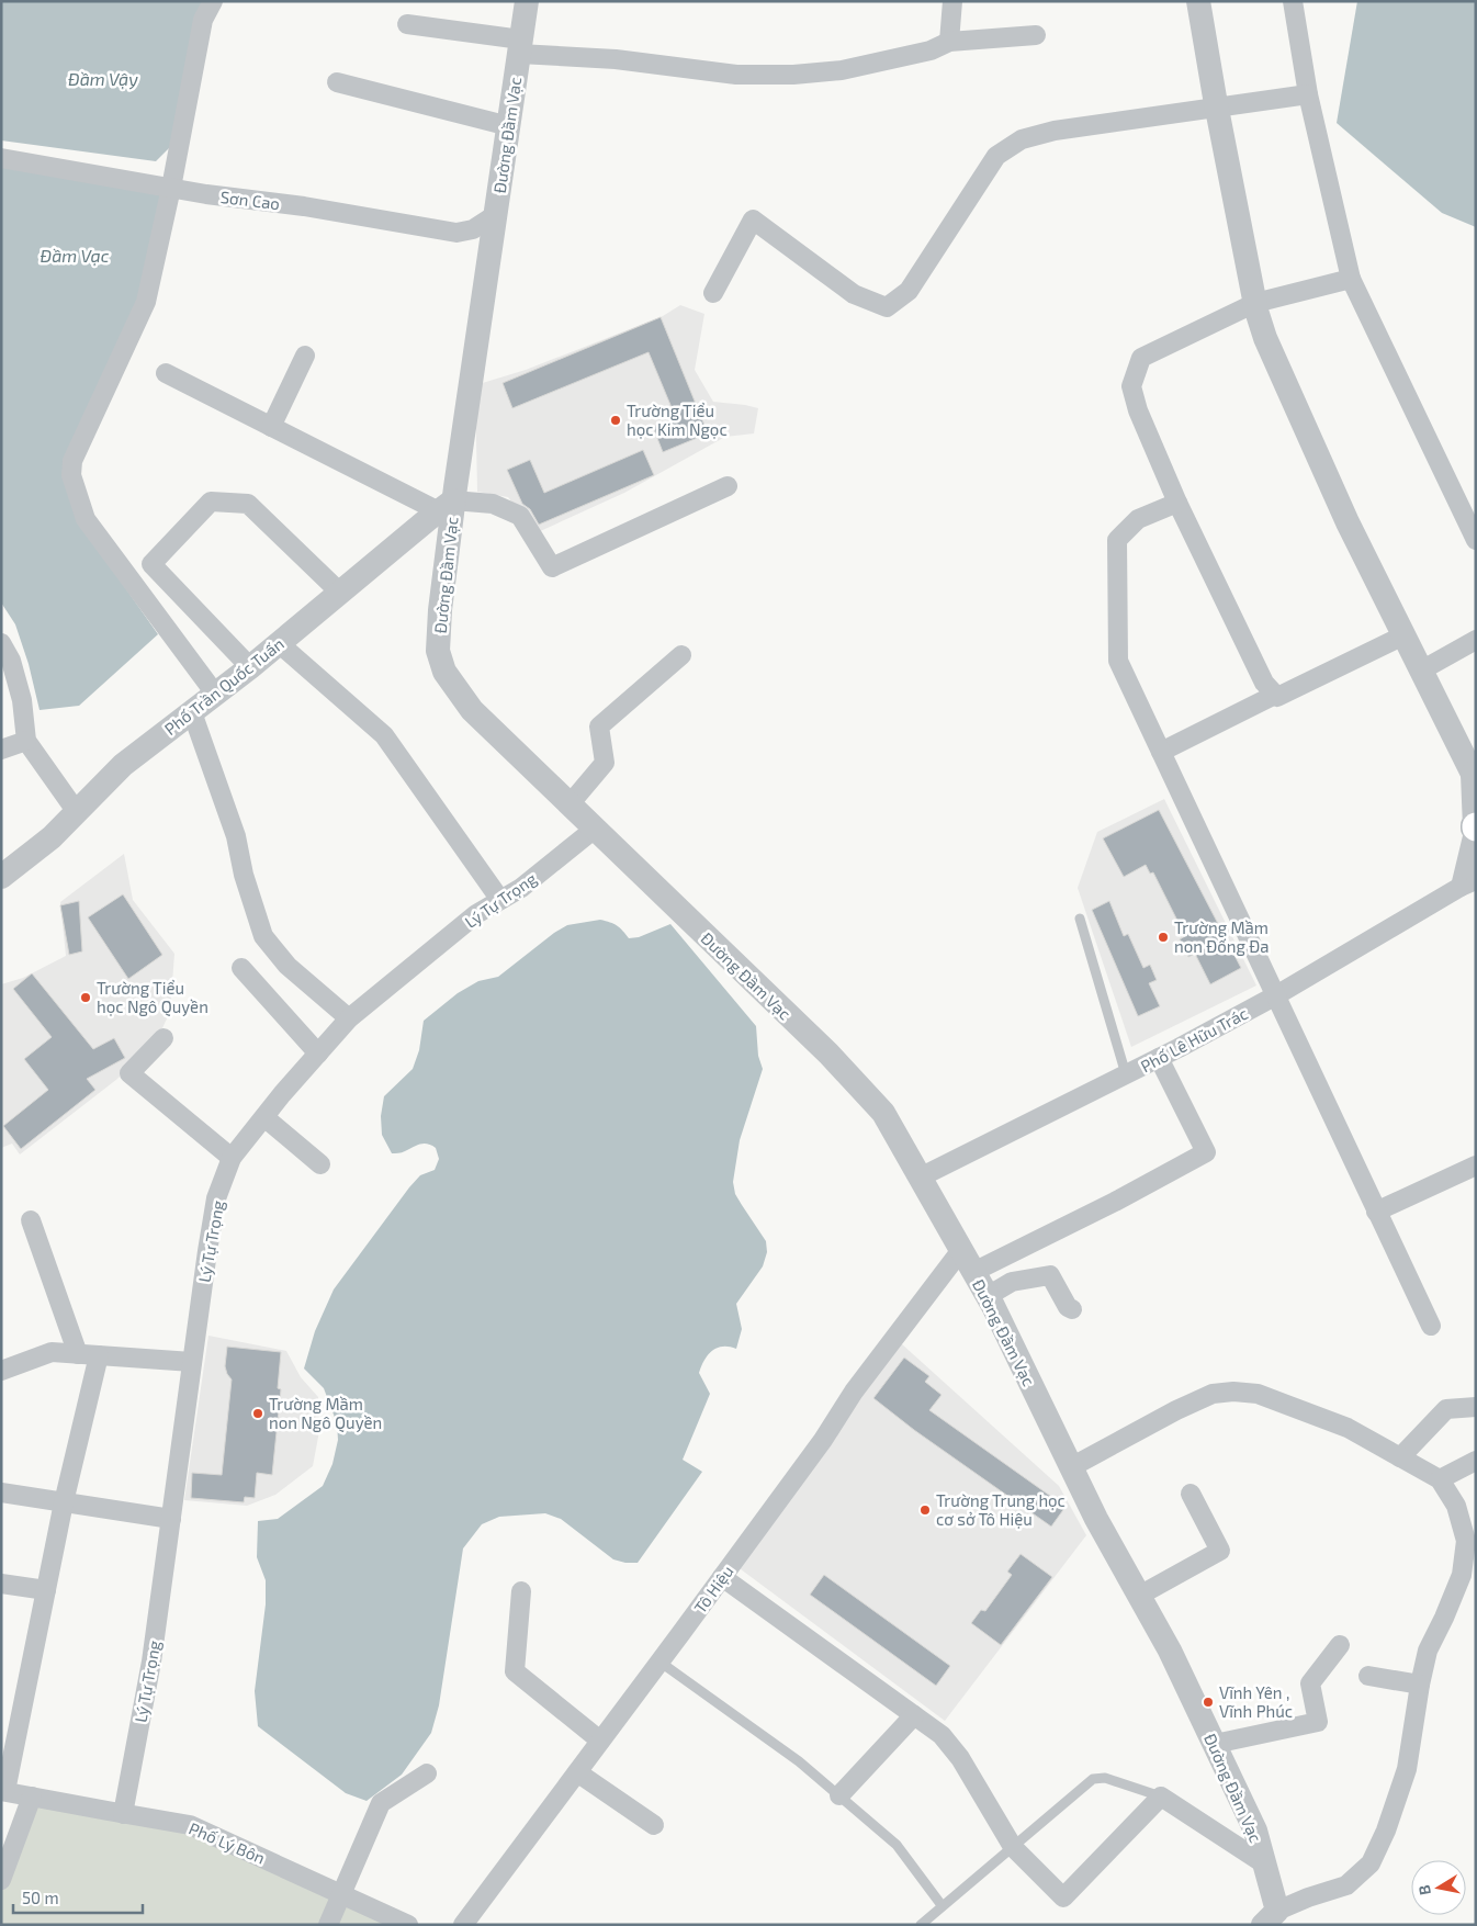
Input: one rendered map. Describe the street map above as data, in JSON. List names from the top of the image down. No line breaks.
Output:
{"streets":{"street":["Đường Đầm Vạc","Sơn Cao","Phố Trần Quốc Tuấn","Lý Tự Trọng","Phố Lê Hữu Trác","Tô Hiệu","Phố Lý Bôn"]},"crossings":[["Đường Đầm Vạc","Sơn Cao"],["Đường Đầm Vạc","Phố Trần Quốc Tuấn"],["Đường Đầm Vạc","Lý Tự Trọng"],["Đường Đầm Vạc","Phố Lê Hữu Trác"],["Đường Đầm Vạc","Tô Hiệu"],["Lý Tự Trọng","Phố Lý Bôn"]],"water":["Đầm Vậy","Đầm Vạc"],"places":["Trường Tiểu học Kim Ngọc","Trường Mầm non Đống Đa","Trường Tiểu học Ngô Quyền","Trường Mầm non Ngô Quyền","Trường Trung học cơ sở Tô Hiệu","Vĩnh Yên , Vĩnh Phúc"],"scale_bar":"50 m","north":"left"}
